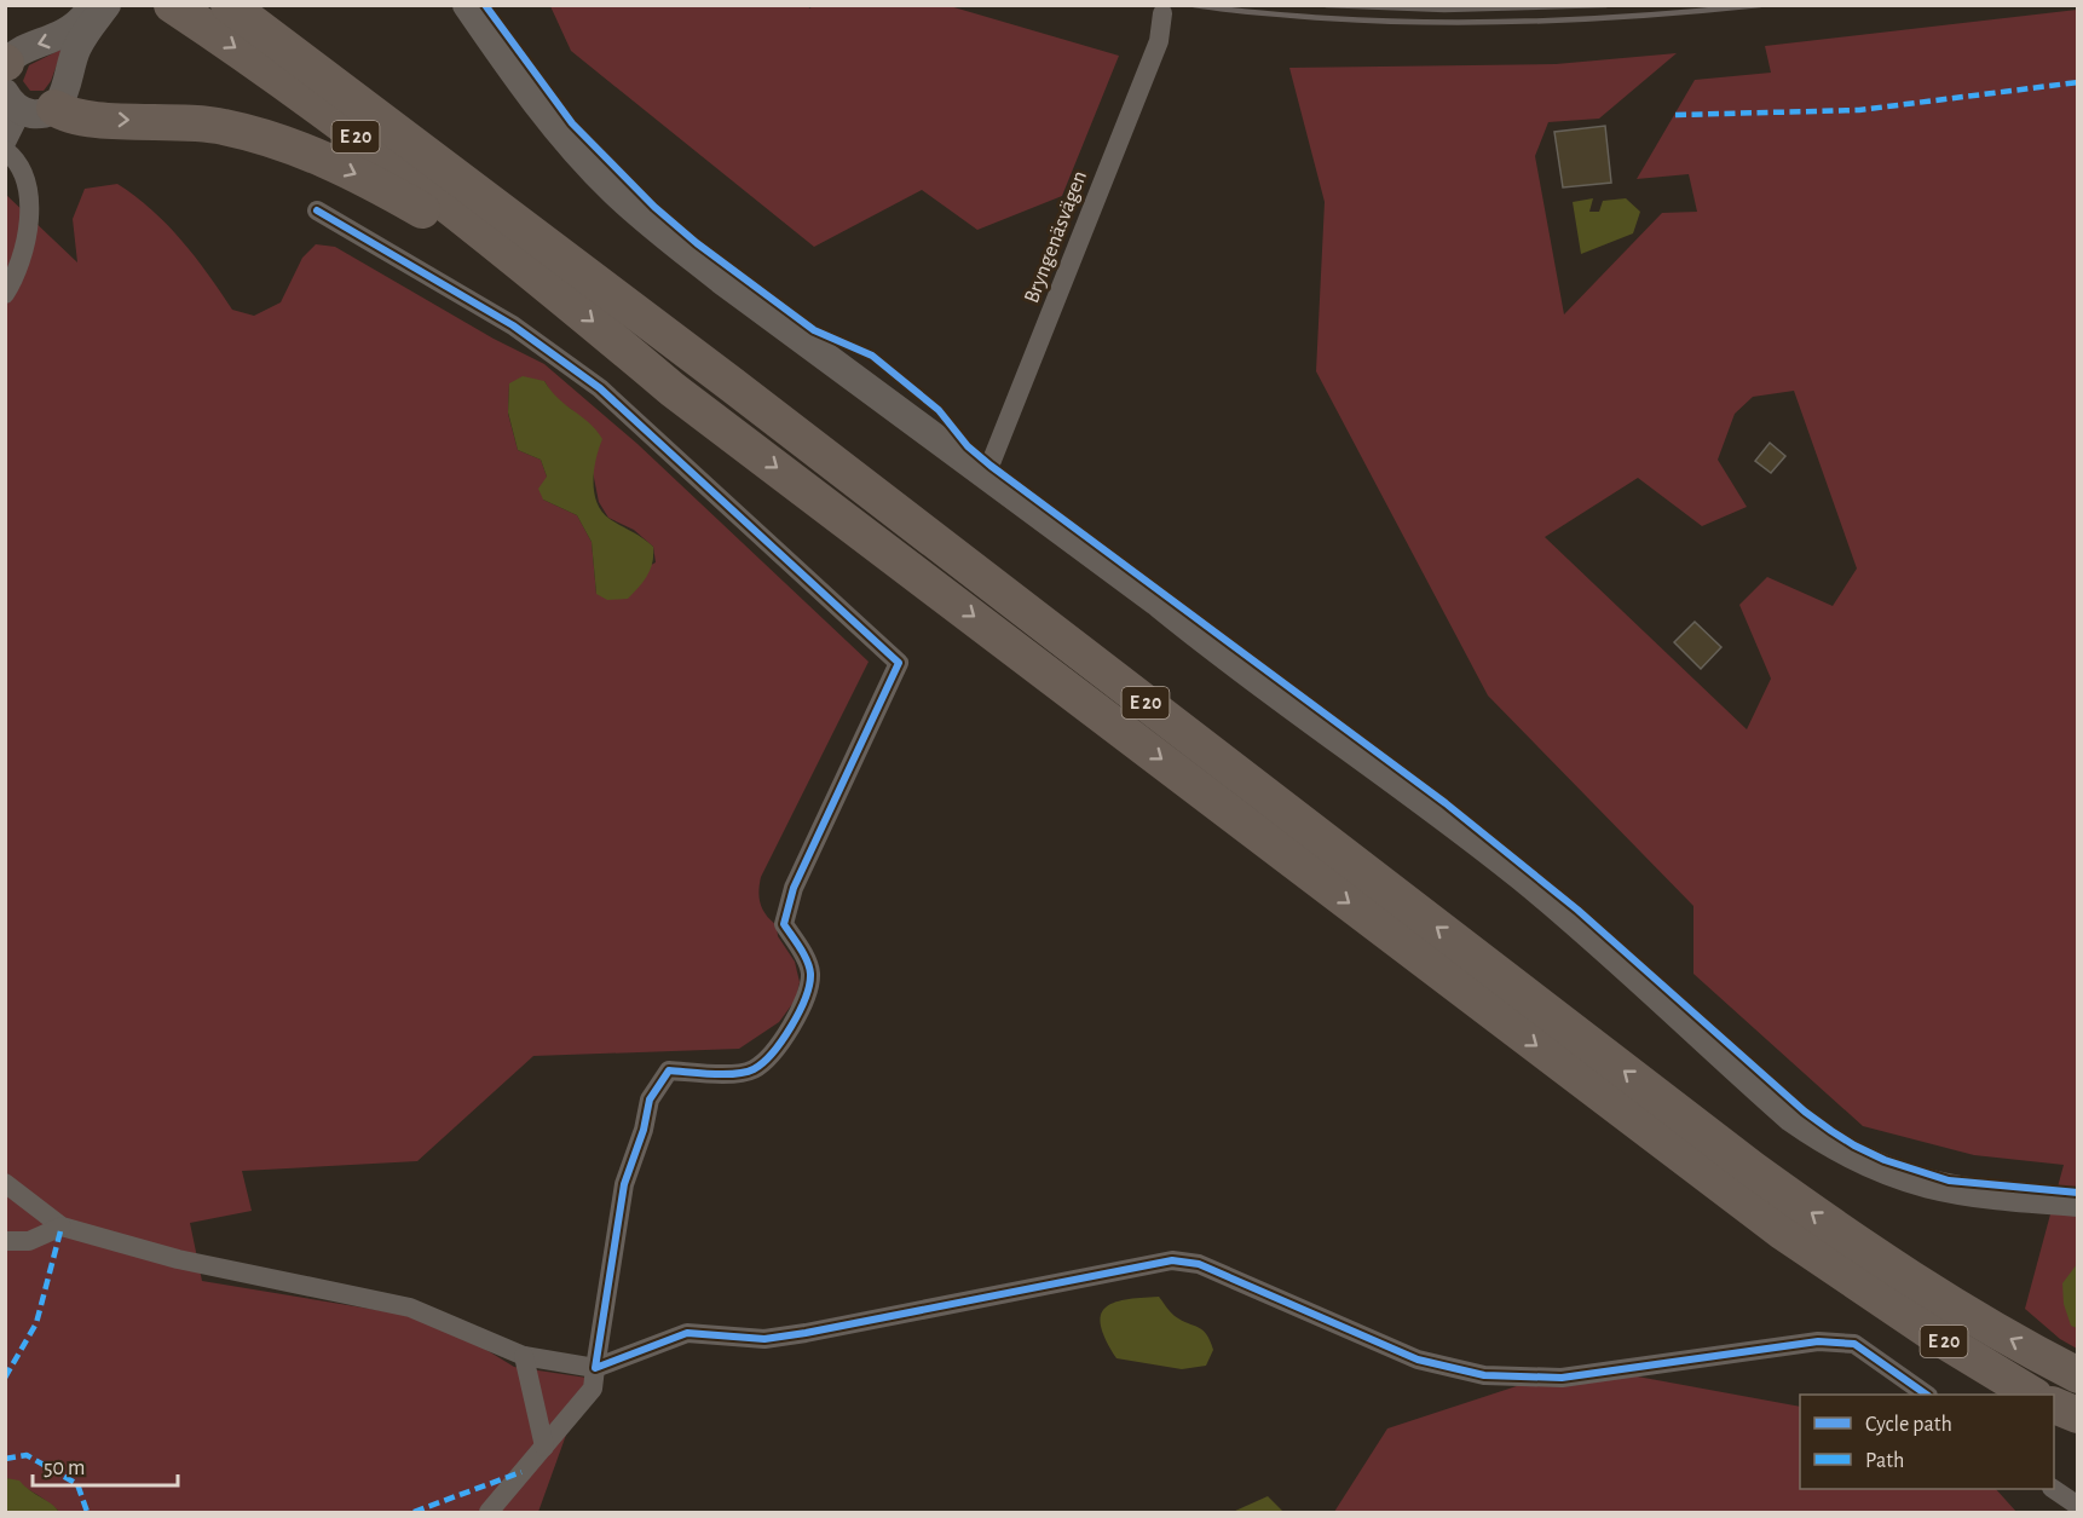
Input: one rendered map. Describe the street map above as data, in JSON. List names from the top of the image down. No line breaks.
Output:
{"streets":{"highway":["E 20"],"street":["Bryngenäsvägen"]},"legend":["Cycle path","Path"],"scale_bar":"50 m"}
